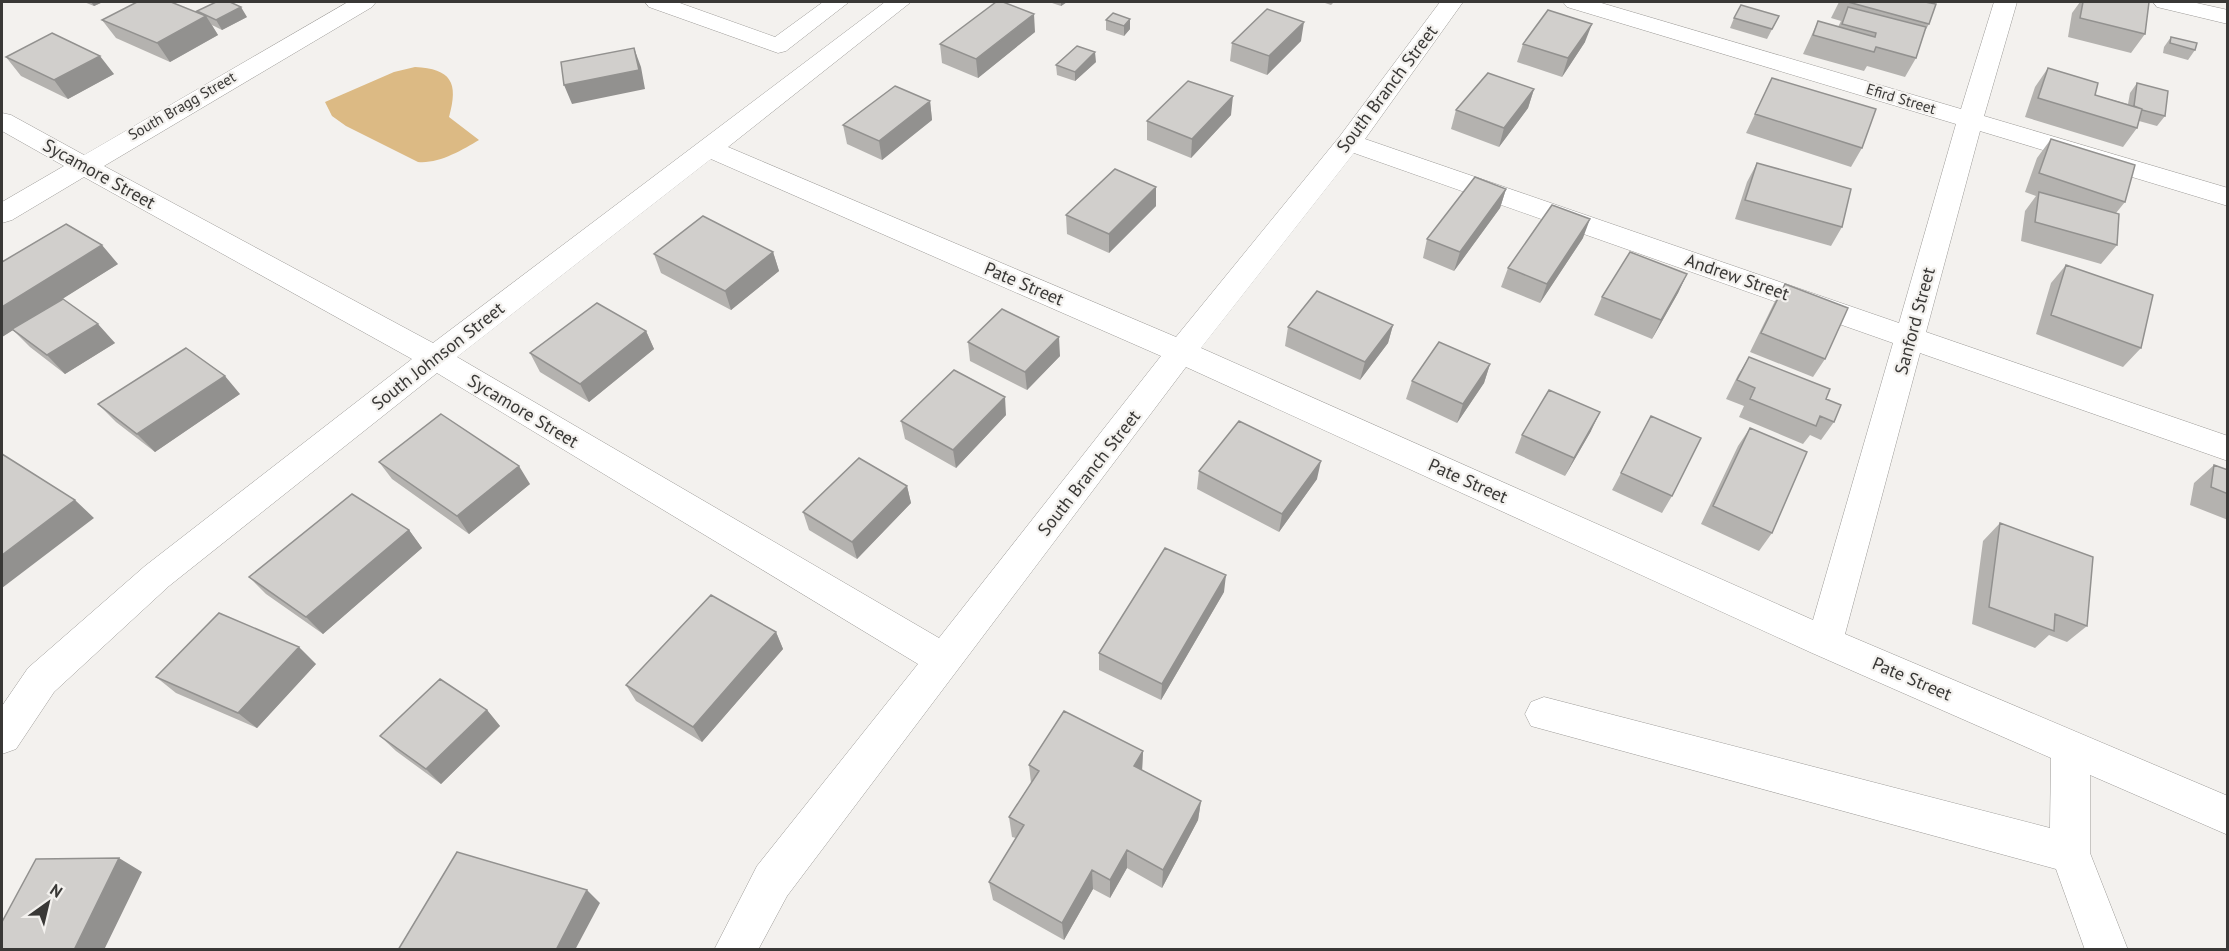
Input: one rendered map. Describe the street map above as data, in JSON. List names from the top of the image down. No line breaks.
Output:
{"streets":{"street":["South Branch Street","Efird Street","South Bragg Street","Sycamore Street","Andrew Street","Pate Street","Sanford Street","South Johnson Street"]},"crossings":[["South Branch Street","Sycamore Street"],["South Branch Street","Andrew Street"],["South Branch Street","Pate Street"],["Efird Street","Sanford Street"],["South Bragg Street","Sycamore Street"],["Sycamore Street","South Johnson Street"],["Andrew Street","Sanford Street"],["Pate Street","Sanford Street"],["Pate Street","South Johnson Street"]],"north":"top right"}
